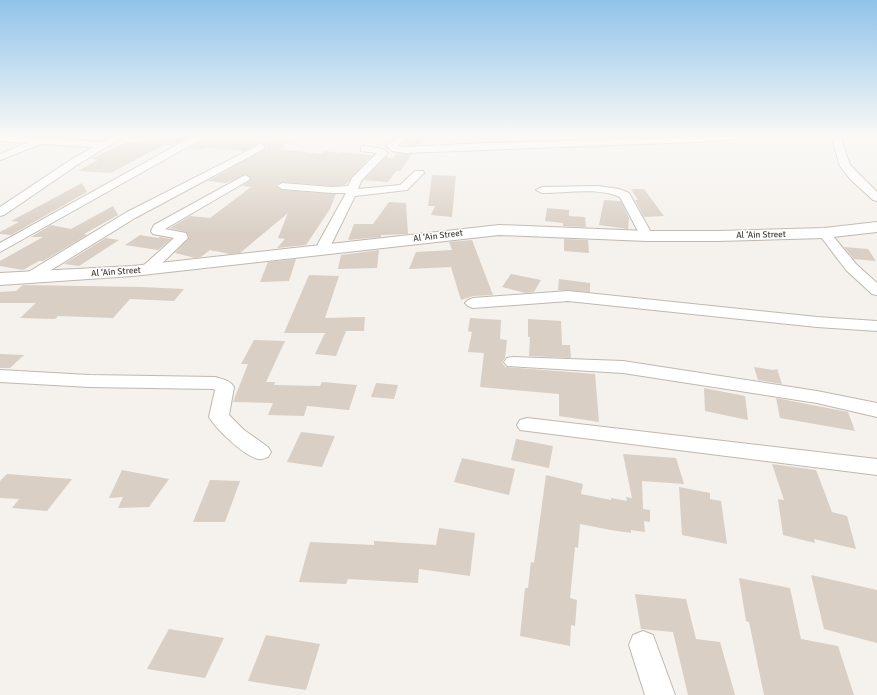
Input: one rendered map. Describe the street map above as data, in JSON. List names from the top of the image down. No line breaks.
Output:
{"streets":{"street":["Al ‘Ain Street"]}}
